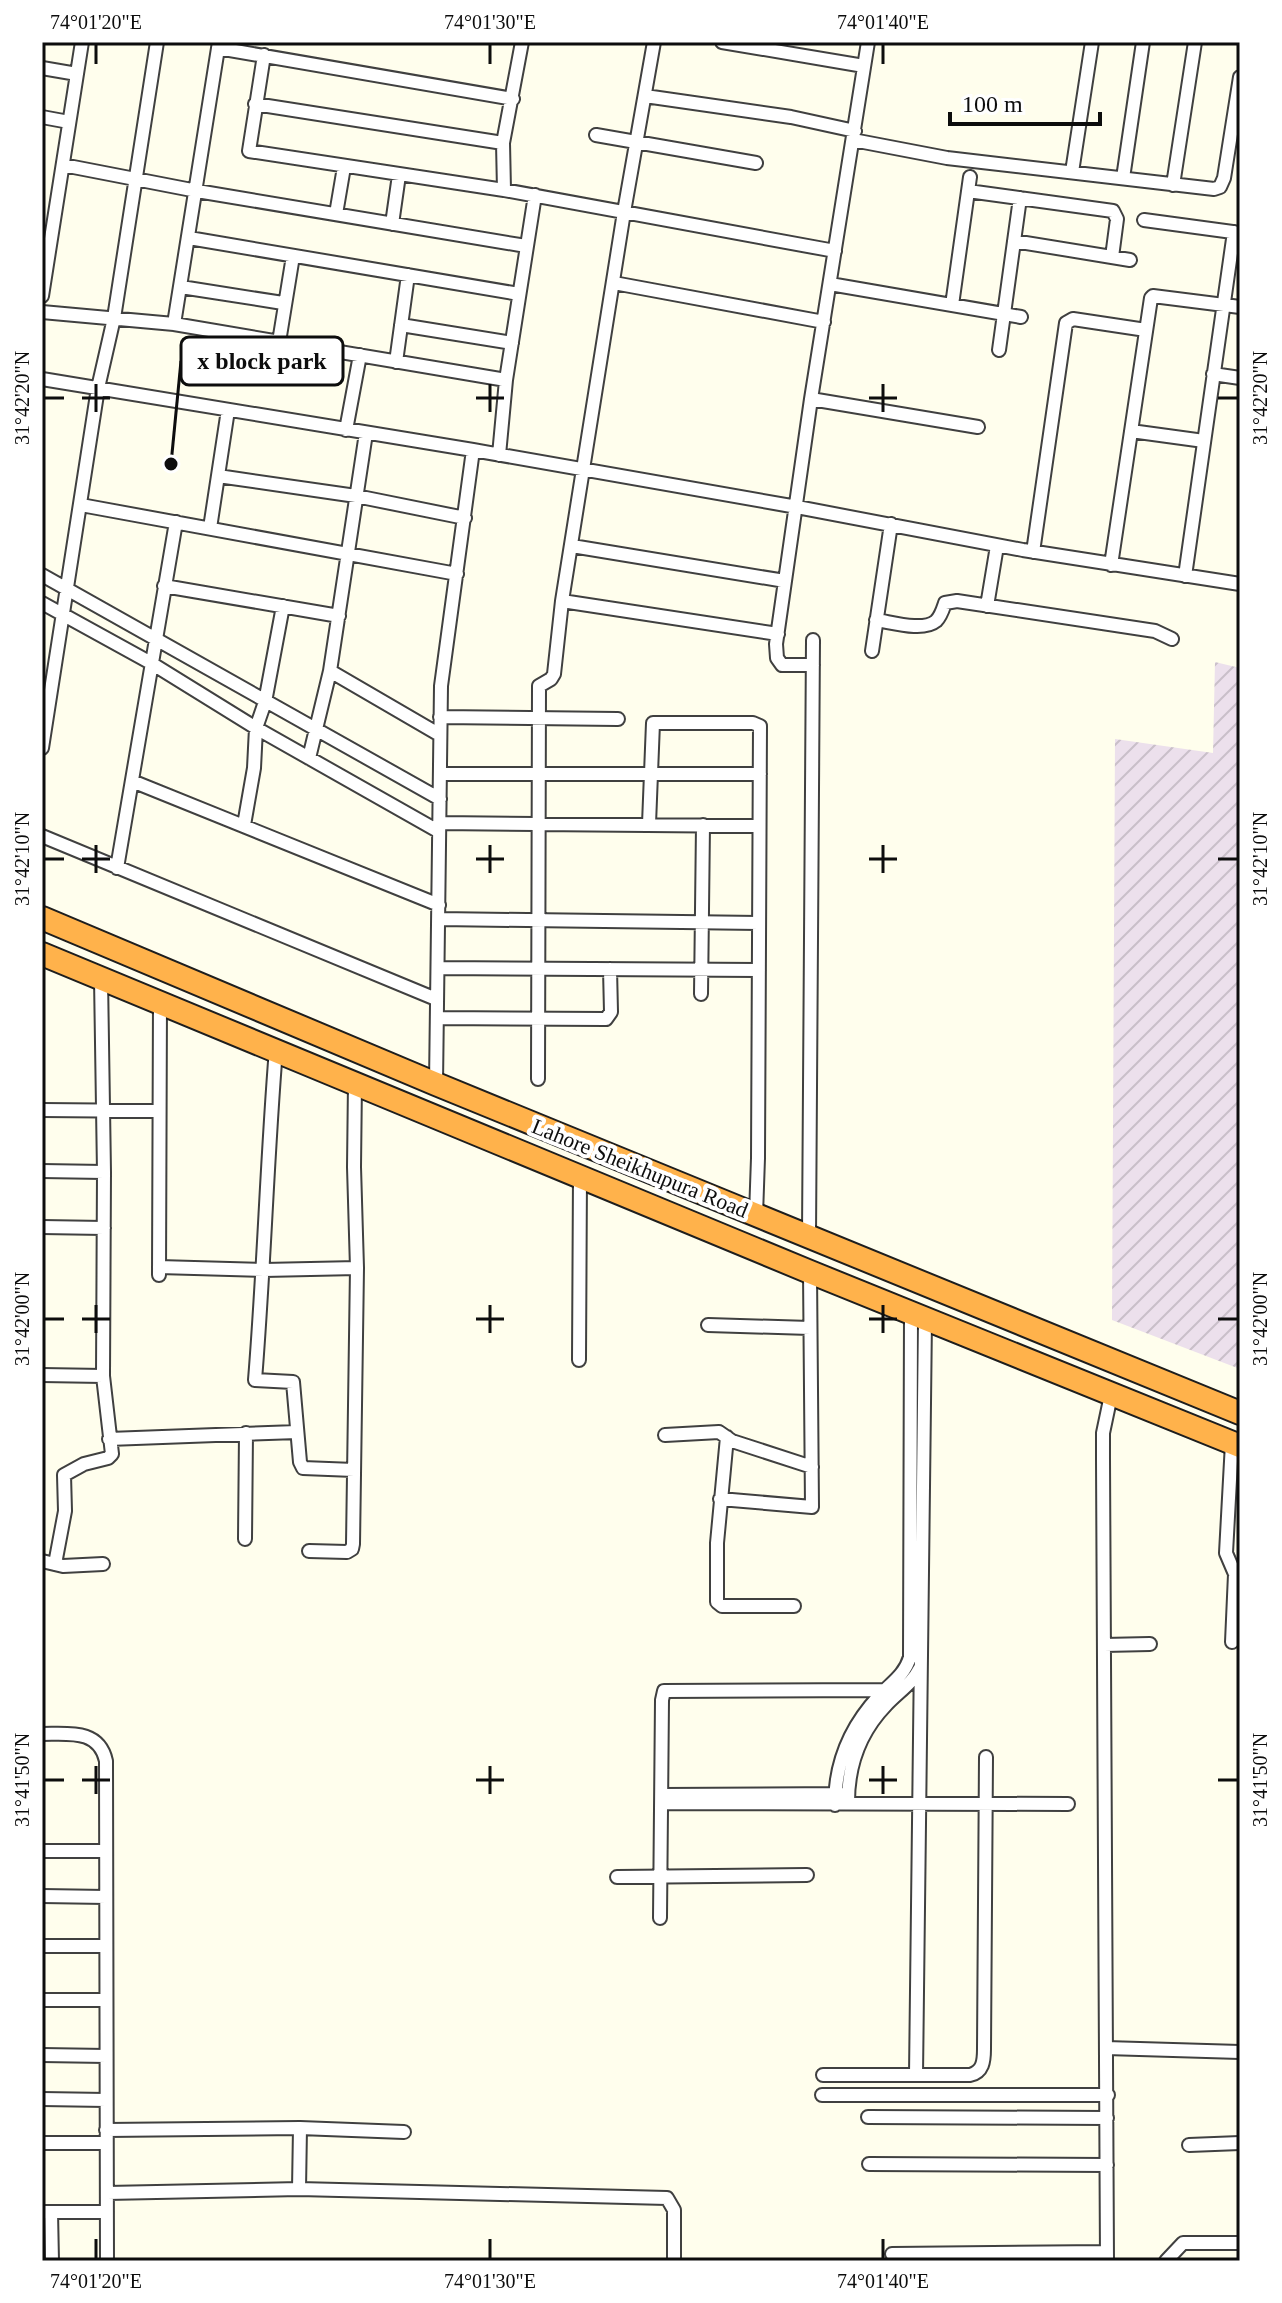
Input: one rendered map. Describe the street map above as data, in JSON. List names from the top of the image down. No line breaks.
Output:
{"streets":{"highway":["Lahore Sheikhupura Road"]},"places":["x block park"],"scale_bar":"100 m","coordinates":["74°01'20\"E","74°01'30\"E","74°01'40\"E","31°42'20\"N","31°42'10\"N","31°42'00\"N","31°41'50\"N"]}
